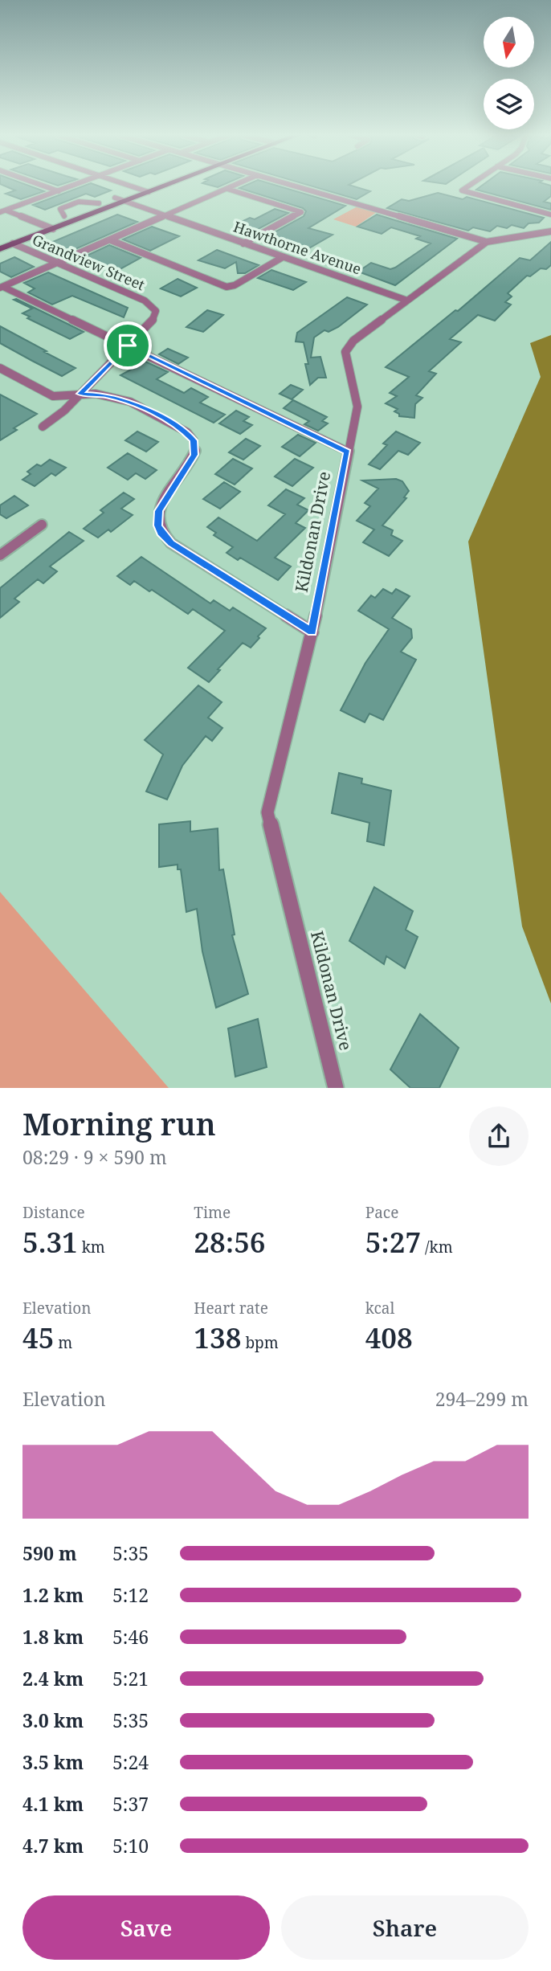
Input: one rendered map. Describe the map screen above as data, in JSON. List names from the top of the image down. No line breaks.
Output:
{"streets":{"street":["Hawthorne Avenue","Grandview Street","Kildonan Drive"]},"crossings":[["Hawthorne Avenue","Kildonan Drive"]],"north":"bottom","page":{"heading":["Morning run","08:29 · 9 × 590 m"],"stats":[["Distance","5.31 km"],["Time","28:56"],["Pace","5:27 /km"],["Elevation","45 m"],["Heart rate","138 bpm"],["kcal","408"]],"chart":["Elevation","294–299 m"],"list":[{"name":"590 m","note":"5:35"},{"name":"1.2 km","note":"5:12"},{"name":"1.8 km","note":"5:46"},{"name":"2.4 km","note":"5:21"},{"name":"3.0 km","note":"5:35"},{"name":"3.5 km","note":"5:24"},{"name":"4.1 km","note":"5:37"},{"name":"4.7 km","note":"5:10"}],"buttons":["Save","Share"]}}
